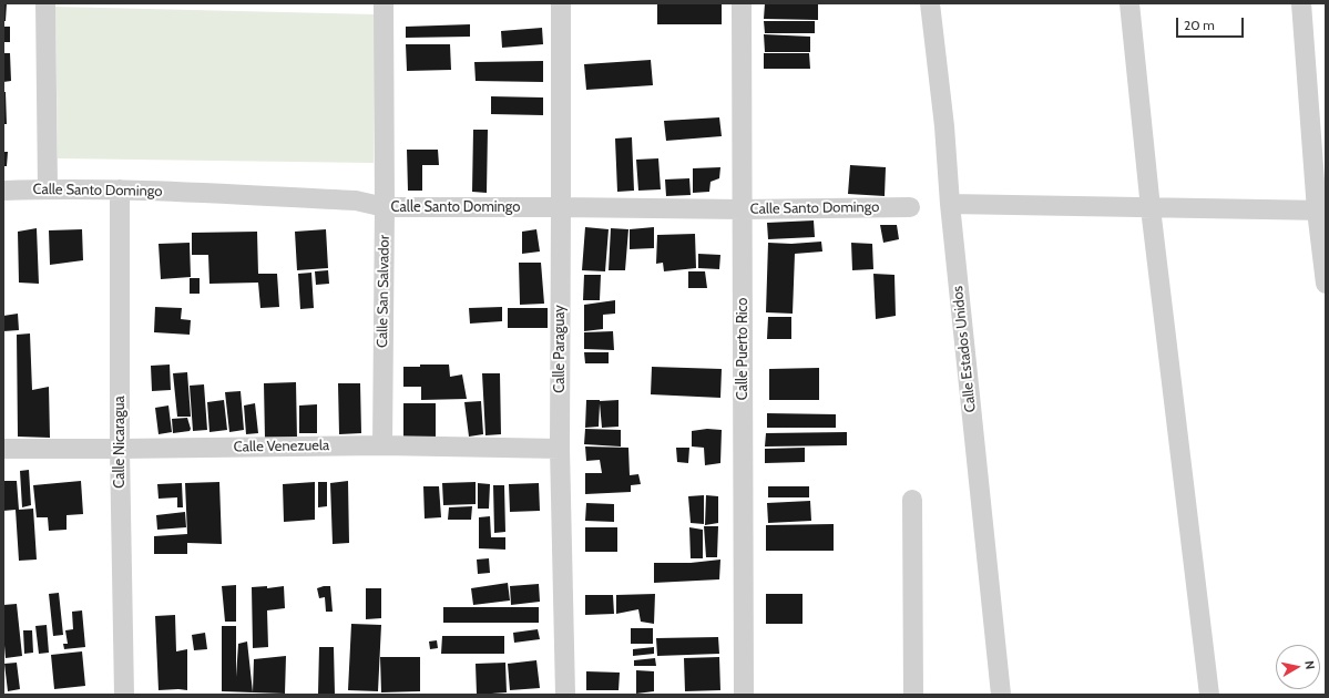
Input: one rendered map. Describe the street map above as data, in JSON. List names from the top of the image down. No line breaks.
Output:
{"streets":{"street":["Calle Santo Domingo","Calle San Salvador","Calle Paraguay","Calle Puerto Rico","Calle Estados Unidos","Calle Nicaragua","Calle Venezuela"]},"crossings":[["Calle Santo Domingo","Calle San Salvador"],["Calle Santo Domingo","Calle Paraguay"],["Calle Santo Domingo","Calle Puerto Rico"],["Calle Santo Domingo","Calle Nicaragua"],["Calle San Salvador","Calle Venezuela"],["Calle Paraguay","Calle Venezuela"],["Calle Nicaragua","Calle Venezuela"]],"scale_bar":"20 m","north":"right"}
